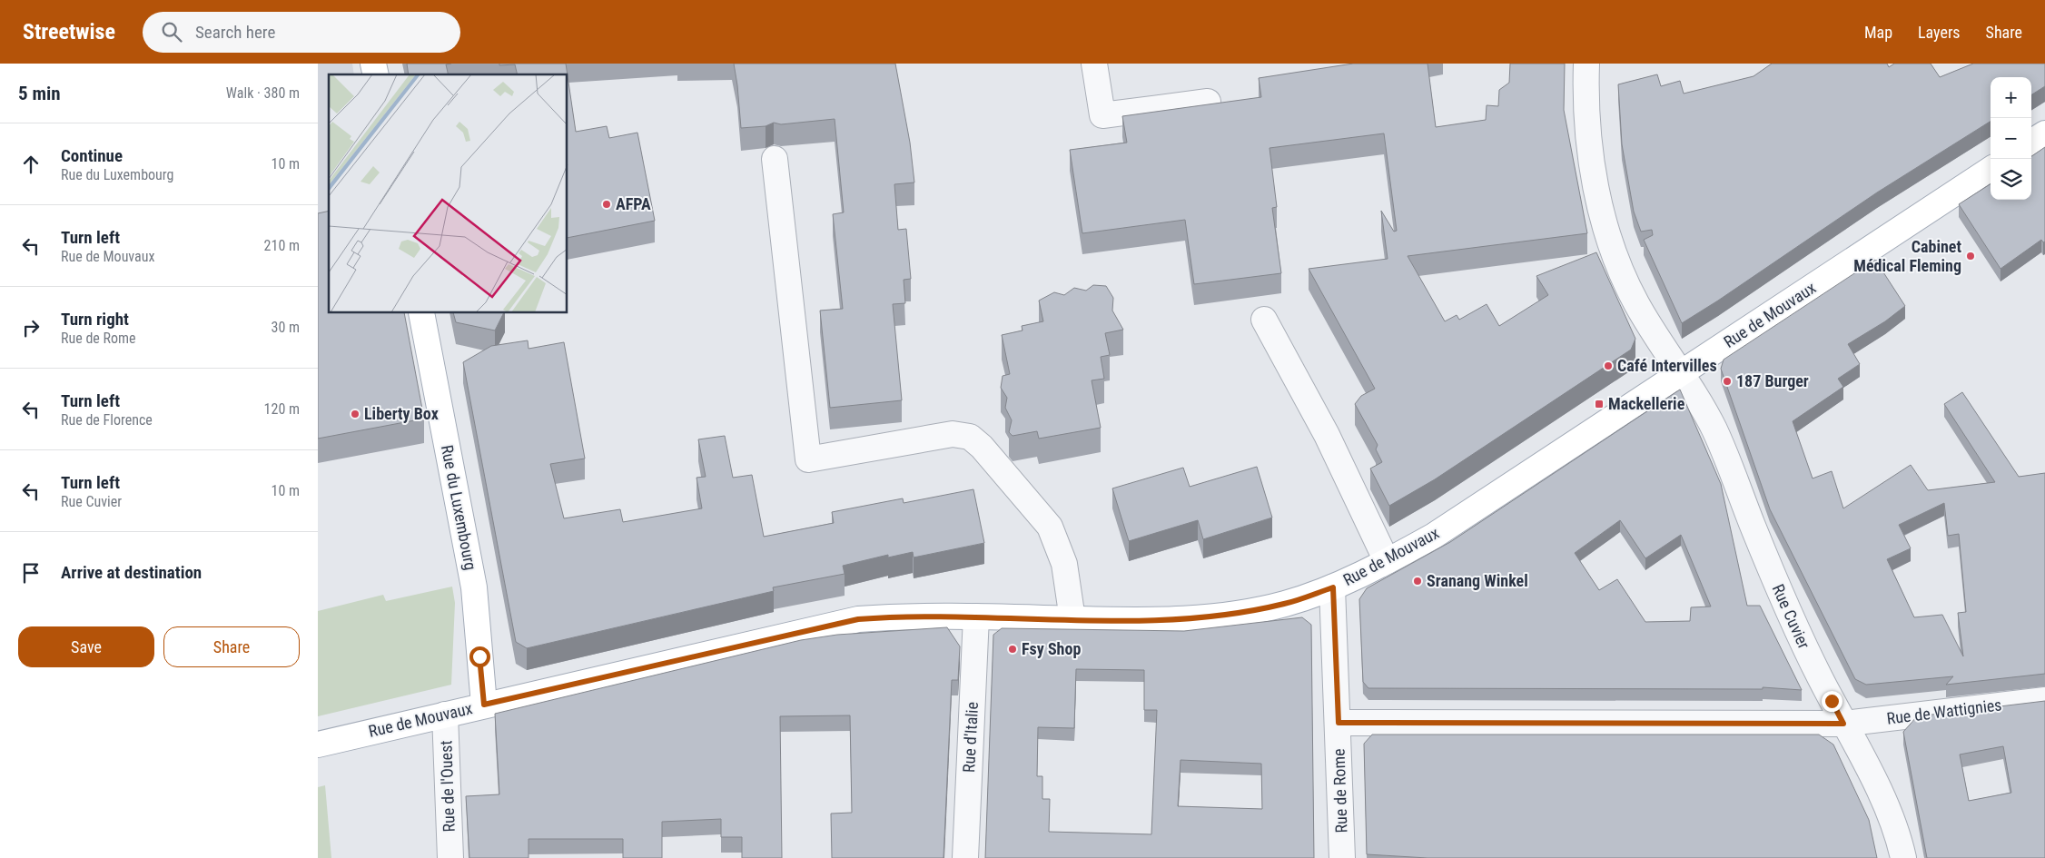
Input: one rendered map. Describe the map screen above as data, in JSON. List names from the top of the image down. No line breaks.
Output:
{"streets":{"main road":["Rue de Mouvaux","Rue du Luxembourg"],"street":["Rue Cuvier","Rue de Wattignies","Rue d'Italie","Rue de l'Ouest","Rue de Rome"]},"crossings":[["Rue de Mouvaux","Rue du Luxembourg"],["Rue de Mouvaux","Rue Cuvier"],["Rue de Mouvaux","Rue d'Italie"],["Rue de Mouvaux","Rue de l'Ouest"],["Rue de Mouvaux","Rue de Rome"],["Rue Cuvier","Rue de Wattignies"],["Rue de Wattignies","Rue de Rome"]],"places":{"other":["AFPA","Cabinet Médical Fleming","Café Intervilles","187 Burger","Liberty Box","Sranang Winkel","Fsy Shop"],"transit":["Mackellerie"]},"page":{"header":"Streetwise","search":"Search here","nav":["Map","Layers","Share"],"heading":["5 min","Walk · 380 m"],"map_buttons":["+","−"],"list":[["Continue","Rue du Luxembourg","10 m"],["Turn left","Rue de Mouvaux","210 m"],["Turn right","Rue de Rome","30 m"],["Turn left","Rue de Florence","120 m"],["Turn left","Rue Cuvier","10 m"],"Arrive at destination"],"buttons":["Save","Share"]}}
